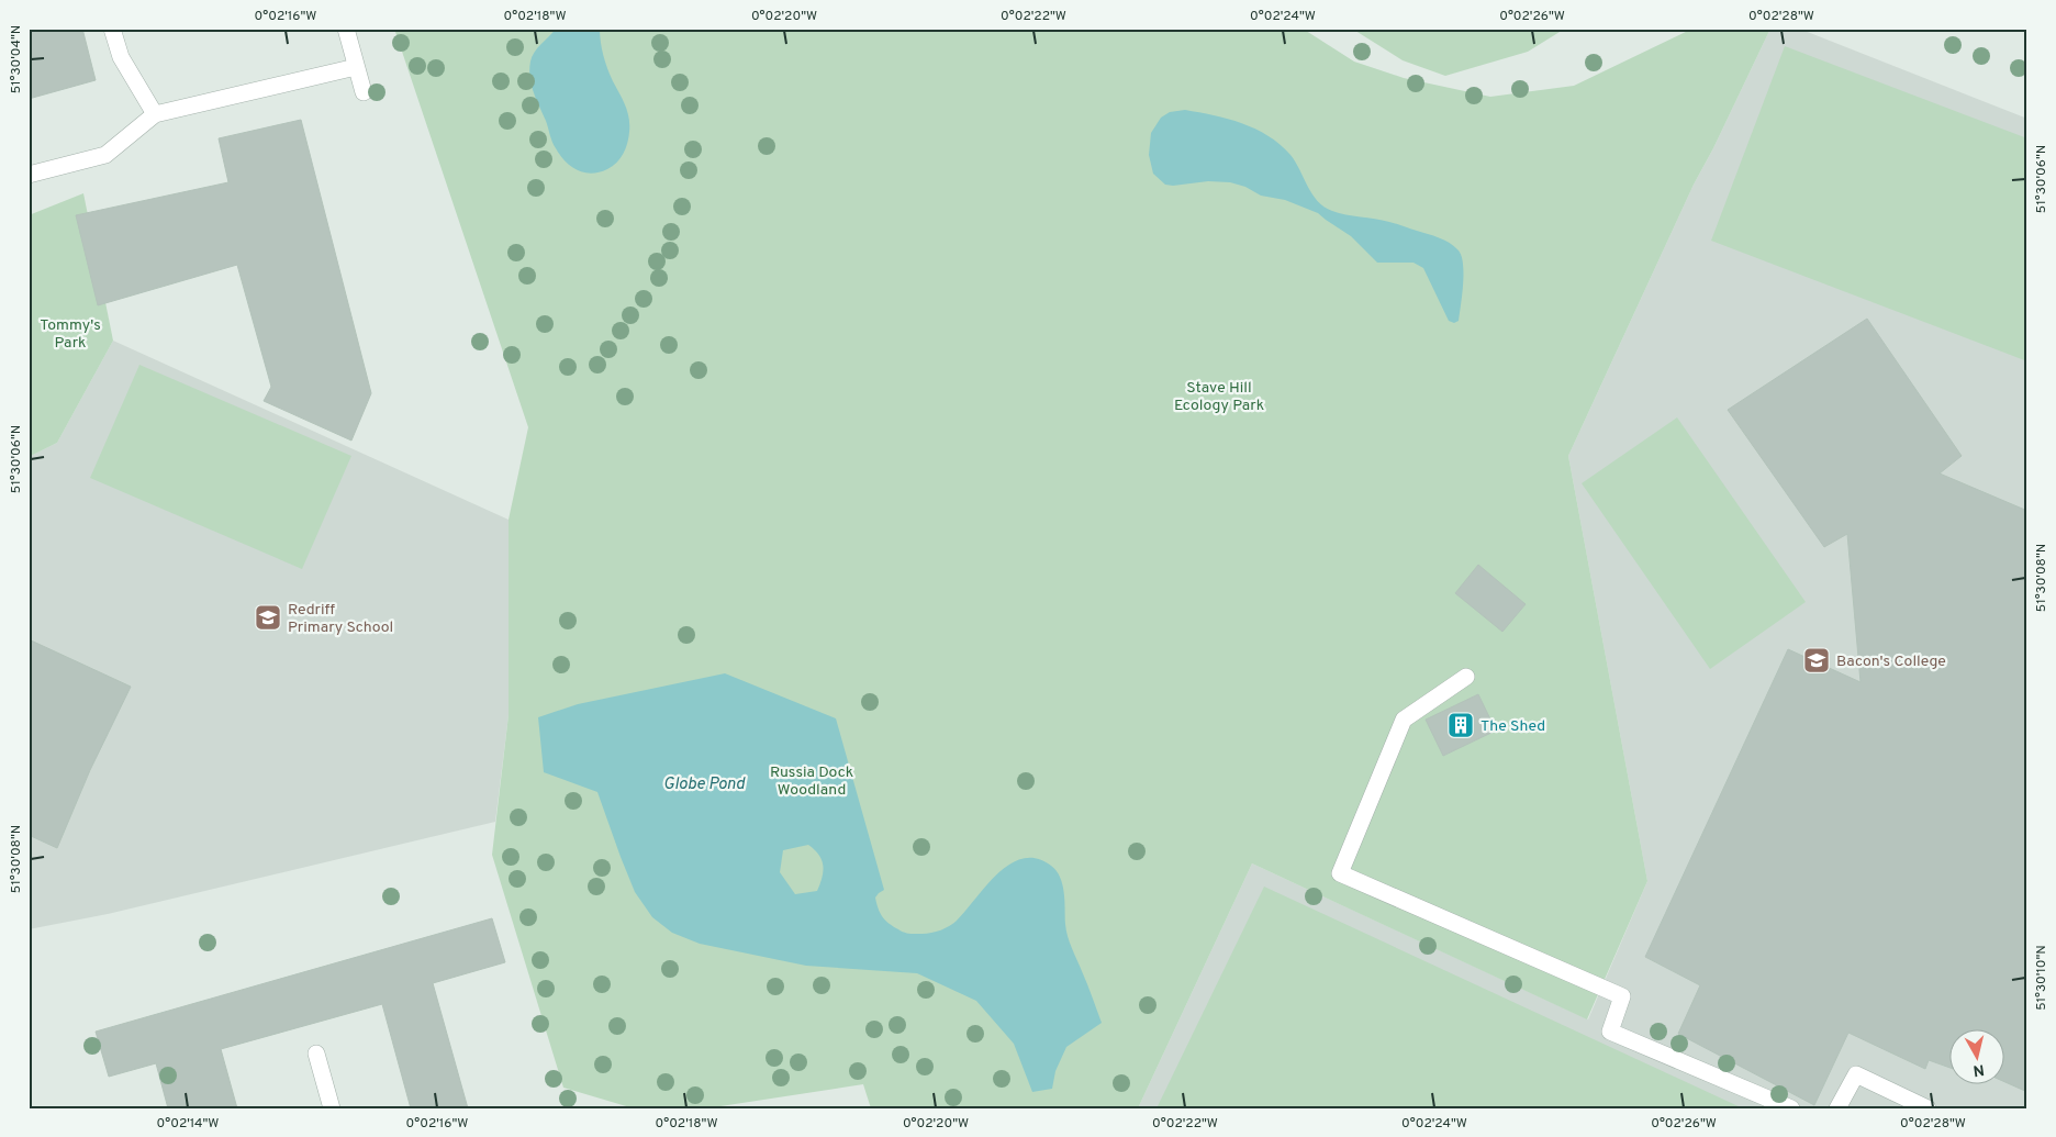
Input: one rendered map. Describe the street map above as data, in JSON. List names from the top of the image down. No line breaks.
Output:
{"water":["Globe Pond"],"parks":["Tommy's Park","Stave Hill Ecology Park","Russia Dock Woodland"],"places":{"school or university":["Redriff Primary School","Bacon's College"],"building":["The Shed"]},"north":"bottom","coordinates":["0°02'16\"W","0°02'18\"W","0°02'20\"W","0°02'22\"W","0°02'24\"W","0°02'26\"W","0°02'28\"W","51°30'04\"N","51°30'06\"N","51°30'08\"N","51°30'10\"N","0°02'14\"W"]}
